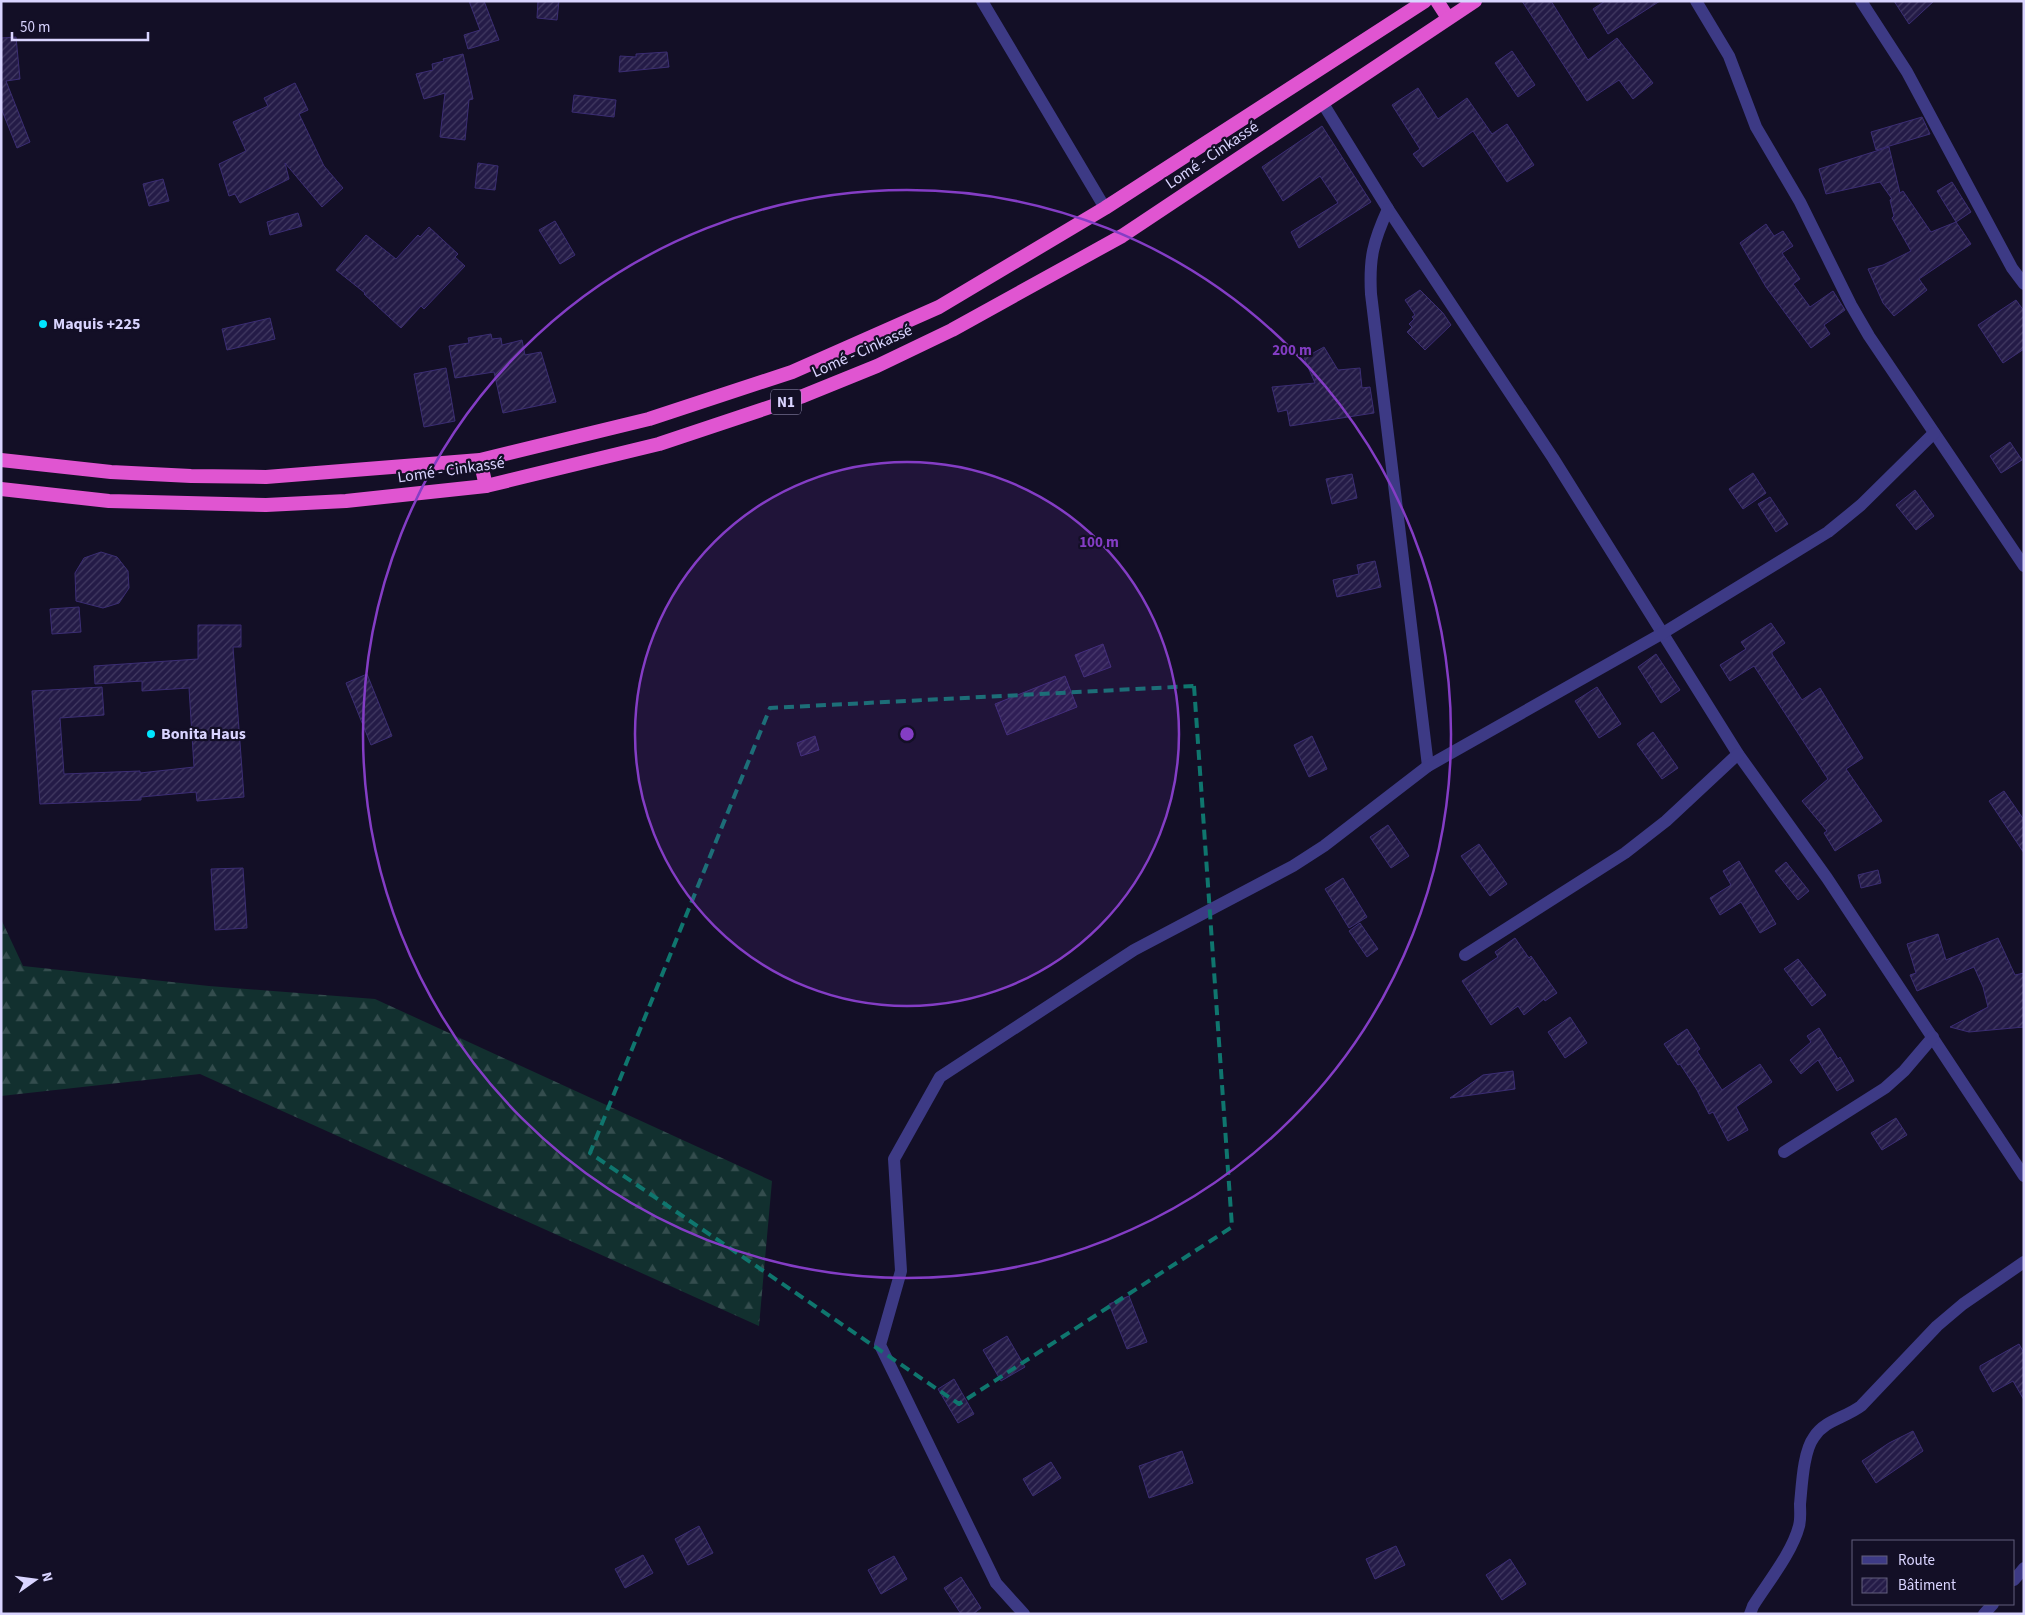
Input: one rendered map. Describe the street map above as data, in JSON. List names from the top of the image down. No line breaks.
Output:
{"streets":{"highway":["Lomé - Cinkassé","N1"]},"places":["Maquis +225","Bonita Haus"],"legend":["Route","Bâtiment"],"scale_bar":"50 m","north":"right","rings":["200 m","100 m"]}
